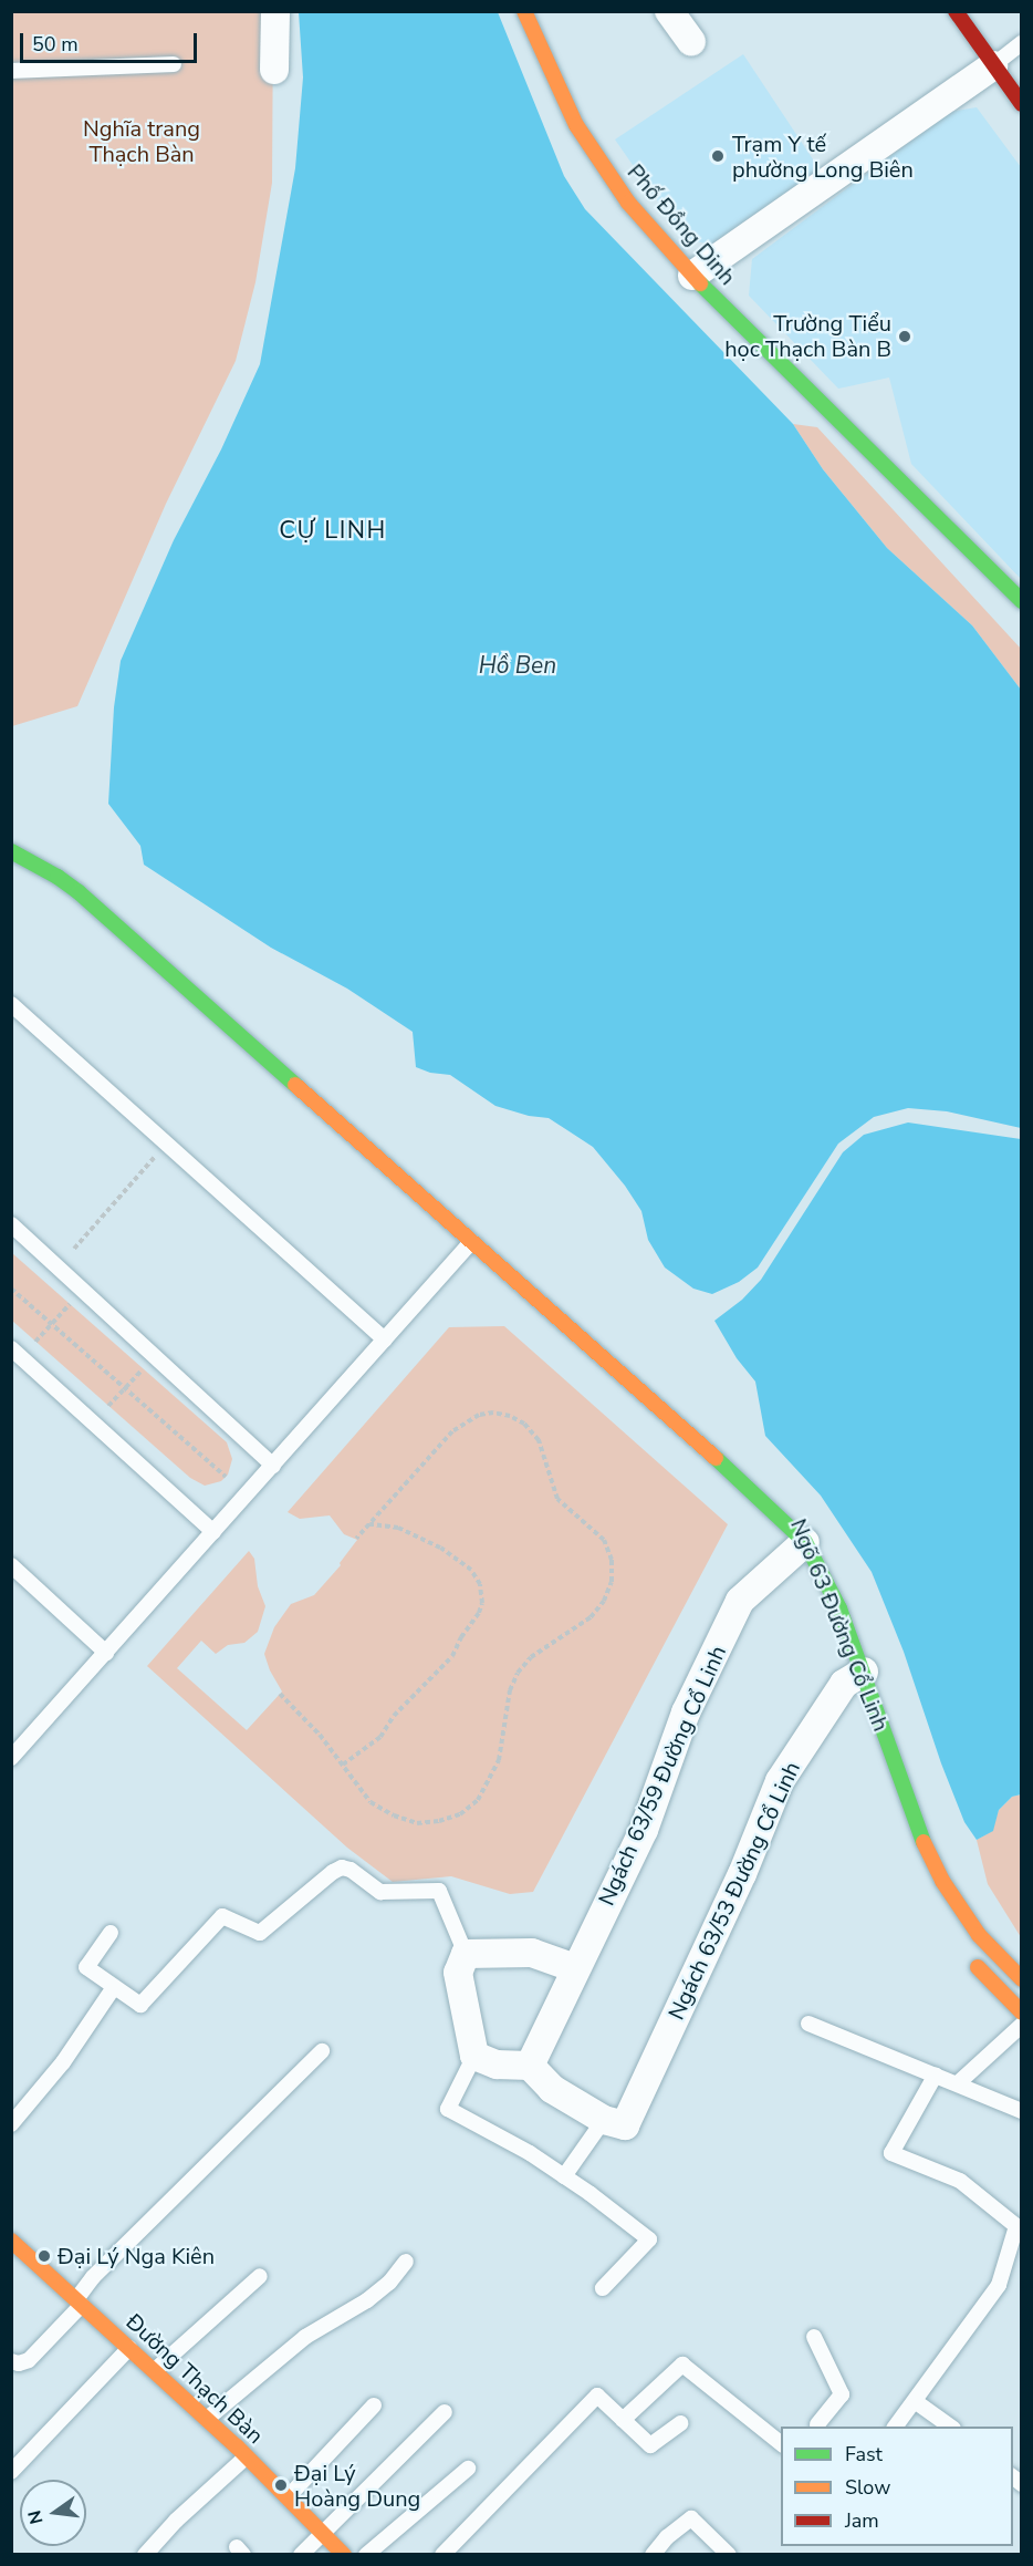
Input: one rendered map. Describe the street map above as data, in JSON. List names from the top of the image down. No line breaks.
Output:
{"streets":{"street":["Phố Đồng Dinh","Ngõ 63 Đường Cổ Linh","Ngách 63/59 Đường Cổ Linh","Ngách 63/53 Đường Cổ Linh","Đường Thạch Bàn"]},"crossings":[["Ngõ 63 Đường Cổ Linh","Ngách 63/59 Đường Cổ Linh"],["Ngõ 63 Đường Cổ Linh","Ngách 63/53 Đường Cổ Linh"]],"districts":["CỰ LINH"],"water":["Hồ Ben"],"parks":["Nghĩa trang Thạch Bàn"],"places":["Trạm Y tế phường Long Biên","Trường Tiểu học Thạch Bàn B","Đại Lý Nga Kiên","Đại Lý Hoàng Dung"],"legend":["Fast","Slow","Jam"],"scale_bar":"50 m","north":"left"}
